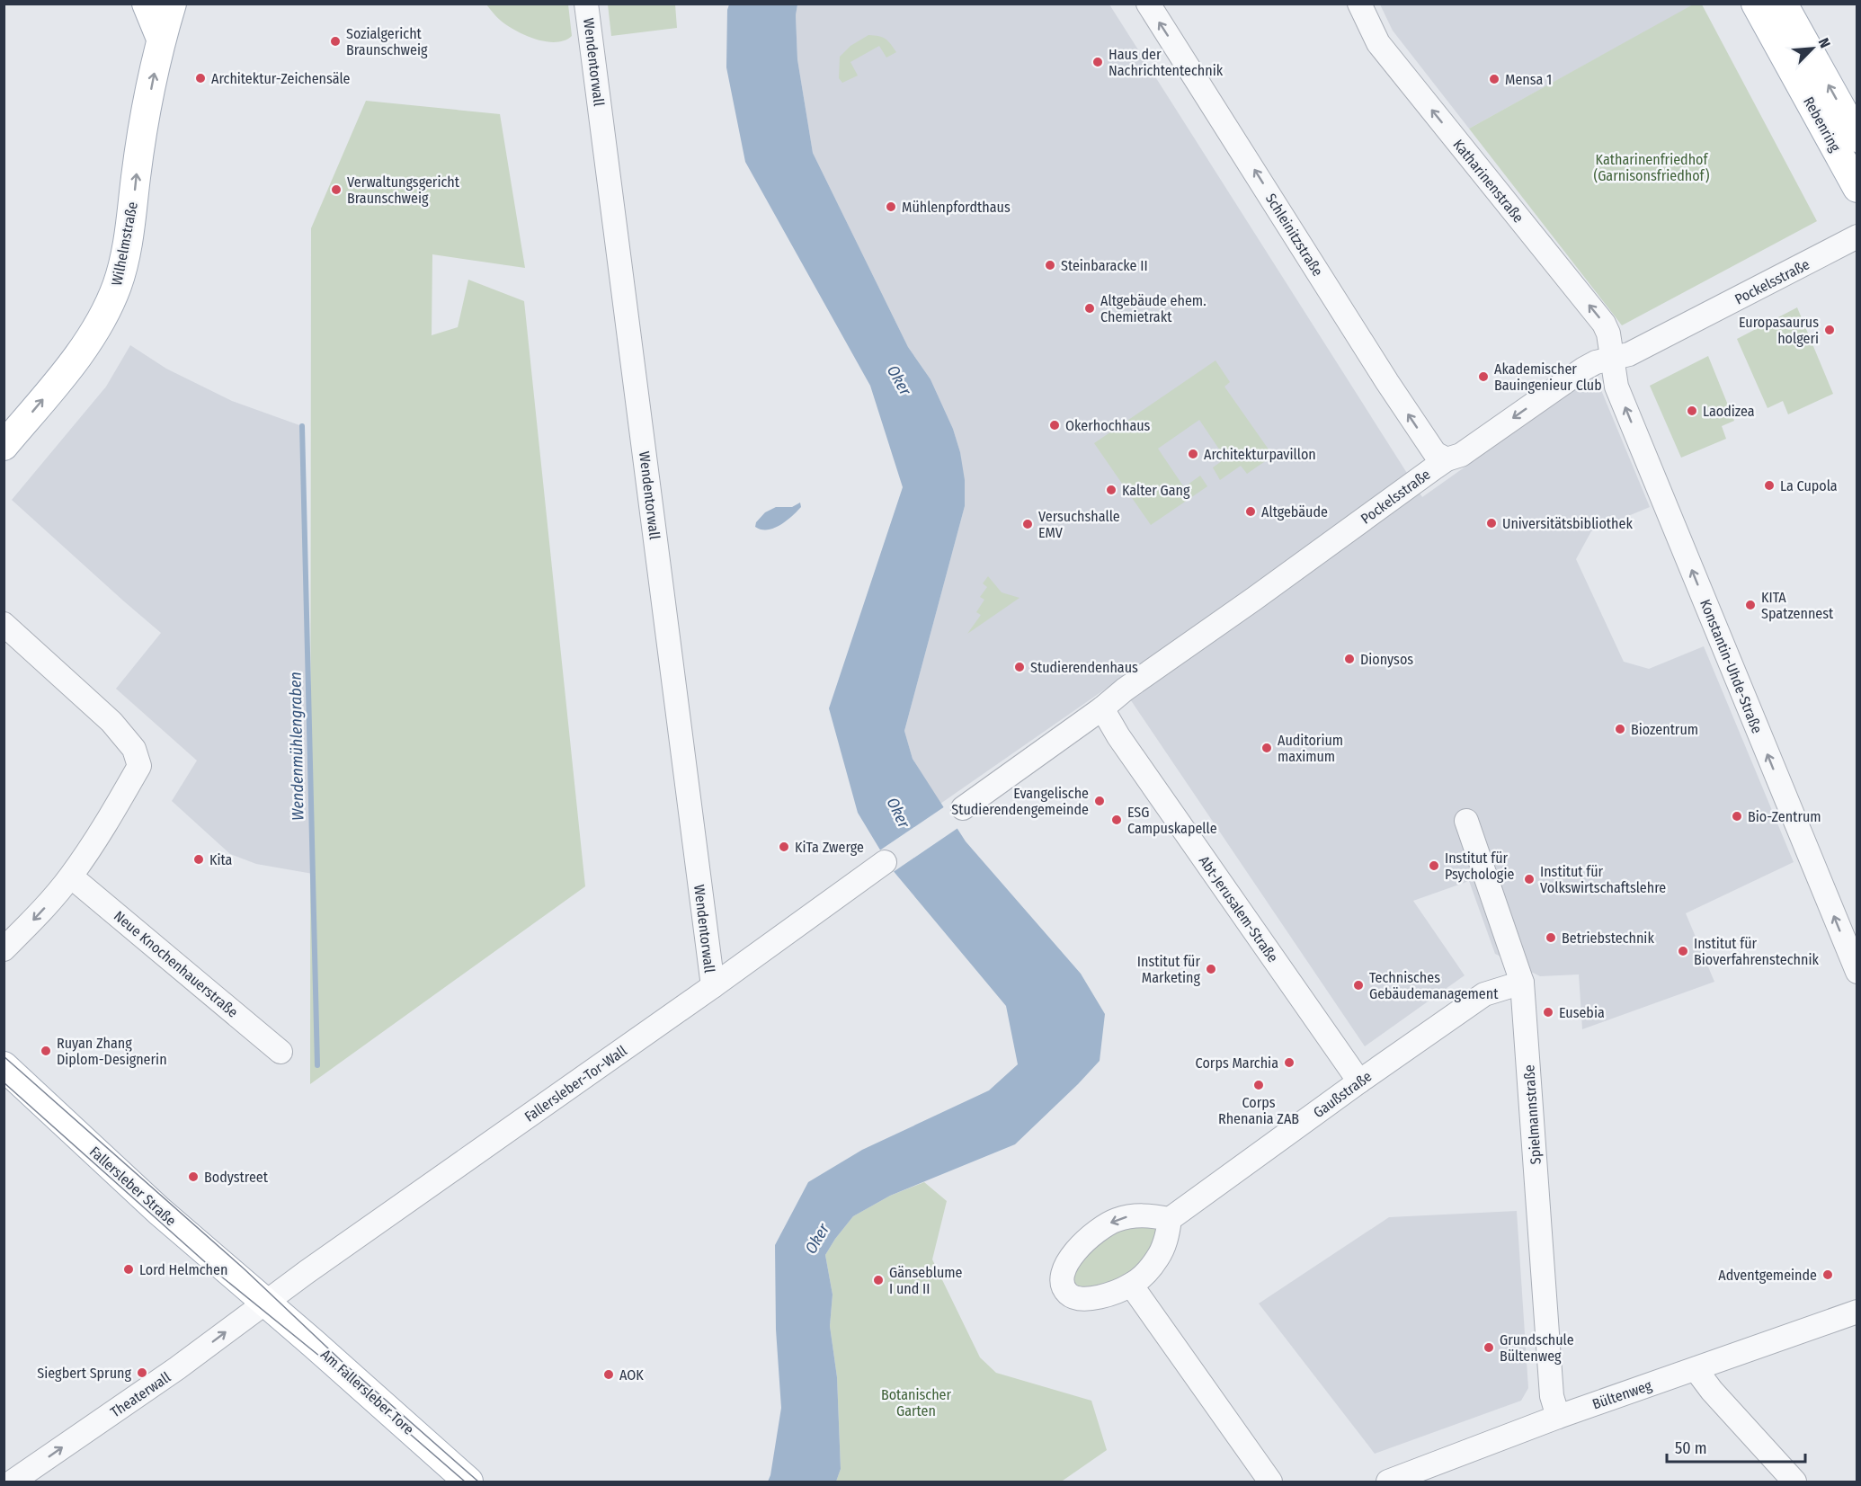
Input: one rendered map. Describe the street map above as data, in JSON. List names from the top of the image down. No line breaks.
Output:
{"streets":{"main road":["Rebenring","Wilhelmstraße","Fallersleber Straße","Am Fallersleber Tore"],"street":["Wendentorwall","Katharinenstraße","Schleinitzstraße","Pockelsstraße","Konstantin-Uhde-Straße","Abt-Jerusalem-Straße","Neue Knochenhauerstraße","Fallersleber-Tor-Wall","Gaußstraße","Spielmannstraße","Theaterwall","Bültenweg"]},"crossings":[["Wendentorwall","Fallersleber-Tor-Wall"],["Katharinenstraße","Pockelsstraße"],["Katharinenstraße","Konstantin-Uhde-Straße"],["Schleinitzstraße","Pockelsstraße"],["Pockelsstraße","Konstantin-Uhde-Straße"],["Pockelsstraße","Abt-Jerusalem-Straße"],["Abt-Jerusalem-Straße","Gaußstraße"],["Fallersleber-Tor-Wall","Fallersleber Straße"],["Fallersleber-Tor-Wall","Am Fallersleber Tore"],["Fallersleber-Tor-Wall","Theaterwall"],["Gaußstraße","Spielmannstraße"],["Spielmannstraße","Bültenweg"],["Fallersleber Straße","Am Fallersleber Tore"],["Fallersleber Straße","Theaterwall"],["Am Fallersleber Tore","Theaterwall"]],"one_way":["Katharinenstraße","Schleinitzstraße","Wilhelmstraße","Konstantin-Uhde-Straße","Theaterwall"],"water":["Oker","Wendenmühlengraben"],"parks":["Katharinenfriedhof (Garnisonsfriedhof)","Botanischer Garten"],"places":["Sozialgericht Braunschweig","Haus der Nachrichtentechnik","Architektur-Zeichensäle","Mensa 1","Verwaltungsgericht Braunschweig","Mühlenpfordthaus","Steinbaracke II","Altgebäude ehem. Chemietrakt","Europasaurus holgeri","Akademischer Bauingenieur Club","Laodizea","Okerhochhaus","Architekturpavillon","La Cupola","Kalter Gang","Altgebäude","Universitätsbibliothek","Versuchshalle EMV","KITA Spatzennest","Dionysos","Studierendenhaus","Biozentrum","Auditorium maximum","Evangelische Studierendengemeinde","Bio-Zentrum","ESG Campuskapelle","KiTa Zwerge","Kita","Institut für Psychologie","Institut für Volkswirtschaftslehre","Betriebstechnik","Institut für Bioverfahrenstechnik","Institut für Marketing","Technisches Gebäudemanagement","Eusebia","Ruyan Zhang Diplom-Designerin","Corps Marchia","Corps Rhenania ZAB","Bodystreet","Lord Helmchen","Adventgemeinde","Gänseblume I und II","Grundschule Bültenweg","Siegbert Sprung","AOK"],"scale_bar":"50 m","north":"top right"}
